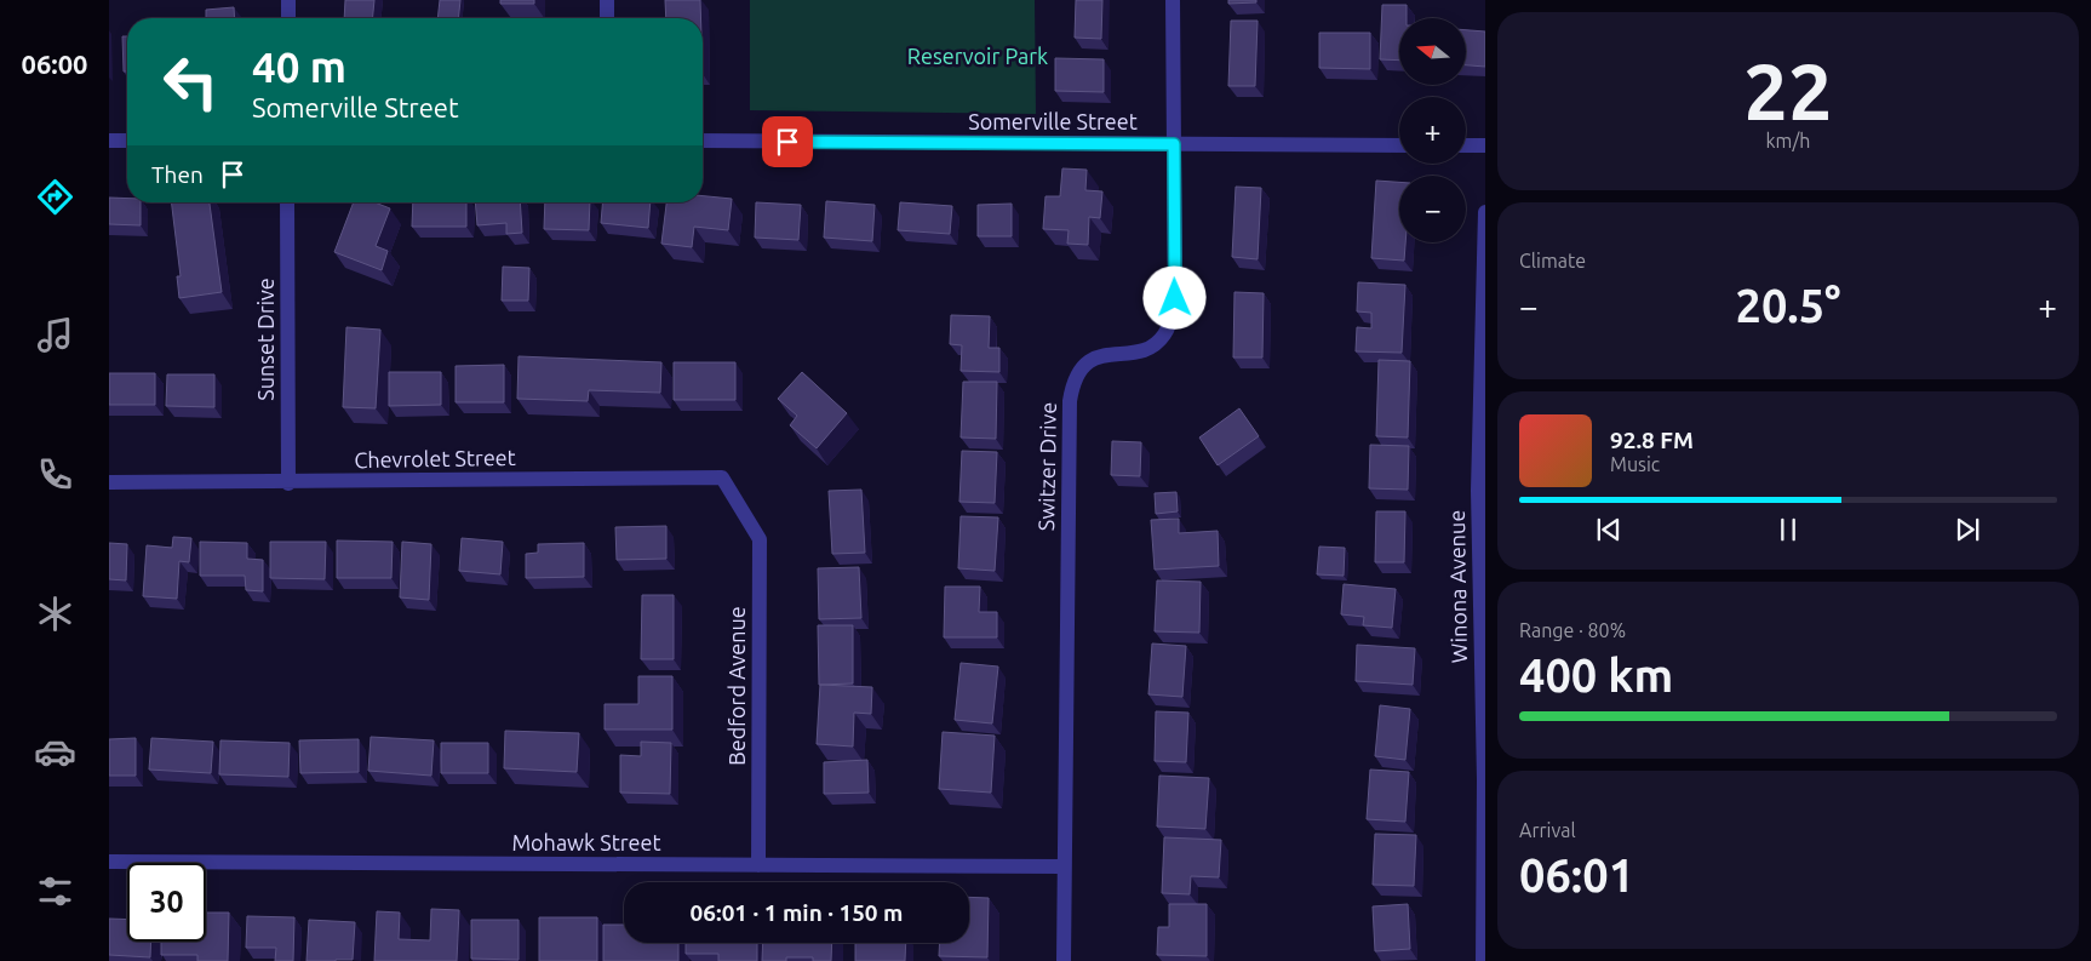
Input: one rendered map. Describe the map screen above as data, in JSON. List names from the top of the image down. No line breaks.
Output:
{"streets":{"street":["Somerville Street","Sunset Drive","Chevrolet Street","Switzer Drive","Winona Avenue","Bedford Avenue","Mohawk Street"]},"crossings":[["Somerville Street","Switzer Drive"],["Sunset Drive","Chevrolet Street"],["Chevrolet Street","Bedford Avenue"],["Switzer Drive","Mohawk Street"],["Bedford Avenue","Mohawk Street"]],"parks":["Reservoir Park"],"north":"left","page":{"tabs":"06:00","tile":[["22","km/h"],"Climate",["Range · 80%","400 km"],["Arrival","06:01"]],"map_buttons":["+","−"],"turn":["40 m","Somerville Street"],"then":"Then","heat":["−","20.5°","+"],"song":["92.8 FM","Music"],"limit":"30","trip":"06:01 · 1 min · 150 m"}}
